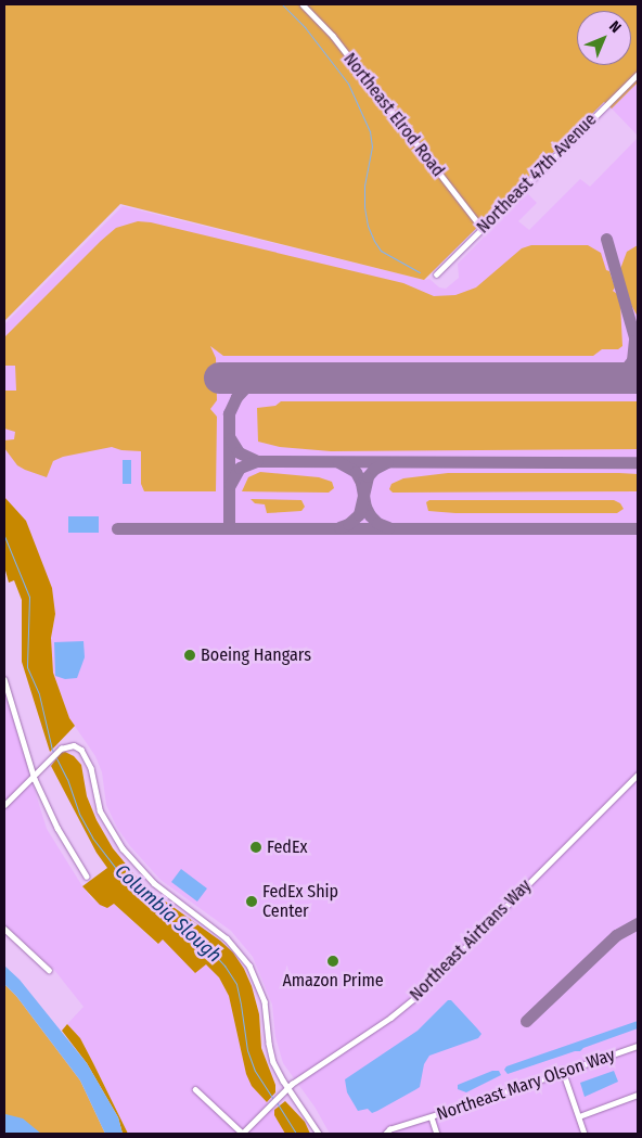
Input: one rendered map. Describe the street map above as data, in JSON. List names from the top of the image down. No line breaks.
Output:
{"streets":{"street":["Northeast Elrod Road","Northeast 47th Avenue","Northeast Airtrans Way","Northeast Mary Olson Way"]},"crossings":[["Northeast Elrod Road","Northeast 47th Avenue"]],"water":["Columbia Slough"],"places":["Boeing Hangars","FedEx","FedEx Ship Center","Amazon Prime"],"north":"top right"}
